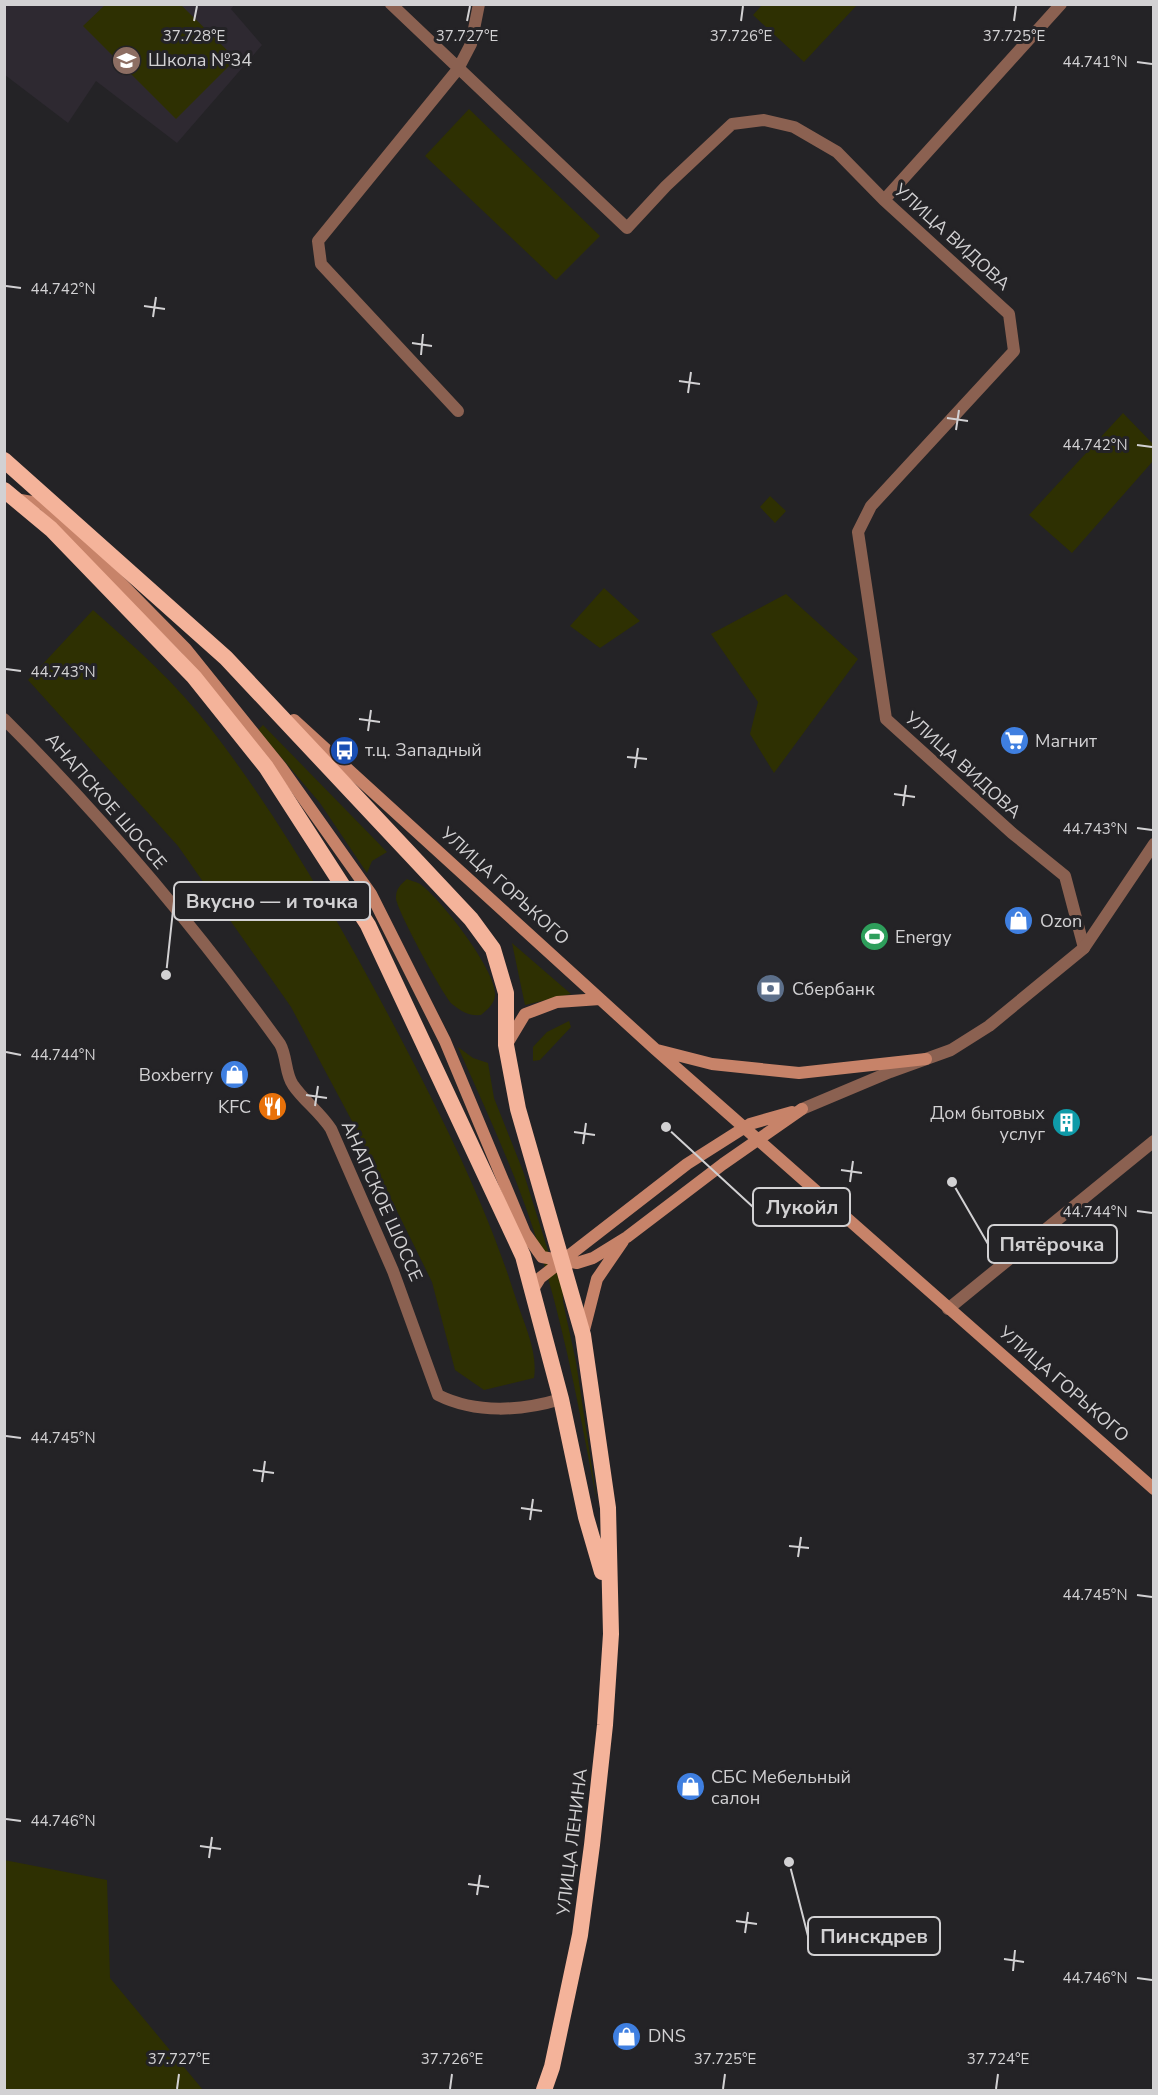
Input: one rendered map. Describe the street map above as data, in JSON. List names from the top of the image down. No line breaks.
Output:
{"streets":{"highway":["УЛИЦА ЛЕНИНА"],"main road":["УЛИЦА ГОРЬКОГО"],"street":["УЛИЦА ВИДОВА","АНАПСКОЕ ШОССЕ"]},"places":{"school or university":["Школа №34"],"supermarket":["Магнит"],"bus stop":["т.ц. Западный"],"shop":["Ozon","Boxberry","СБС Мебельный салон","DNS"],"sports":["Energy"],"other":["Вкусно — и точка","Лукойл","Пятёрочка","Пинскдрев"],"bank":["Сбербанк"],"restaurant":["KFC"],"building":["Дом бытовых услуг"]},"coordinates":["37.728°E","37.727°E","37.726°E","37.725°E","44.741°N","44.742°N","44.743°N","44.744°N","44.745°N","44.746°N","37.724°E"]}
